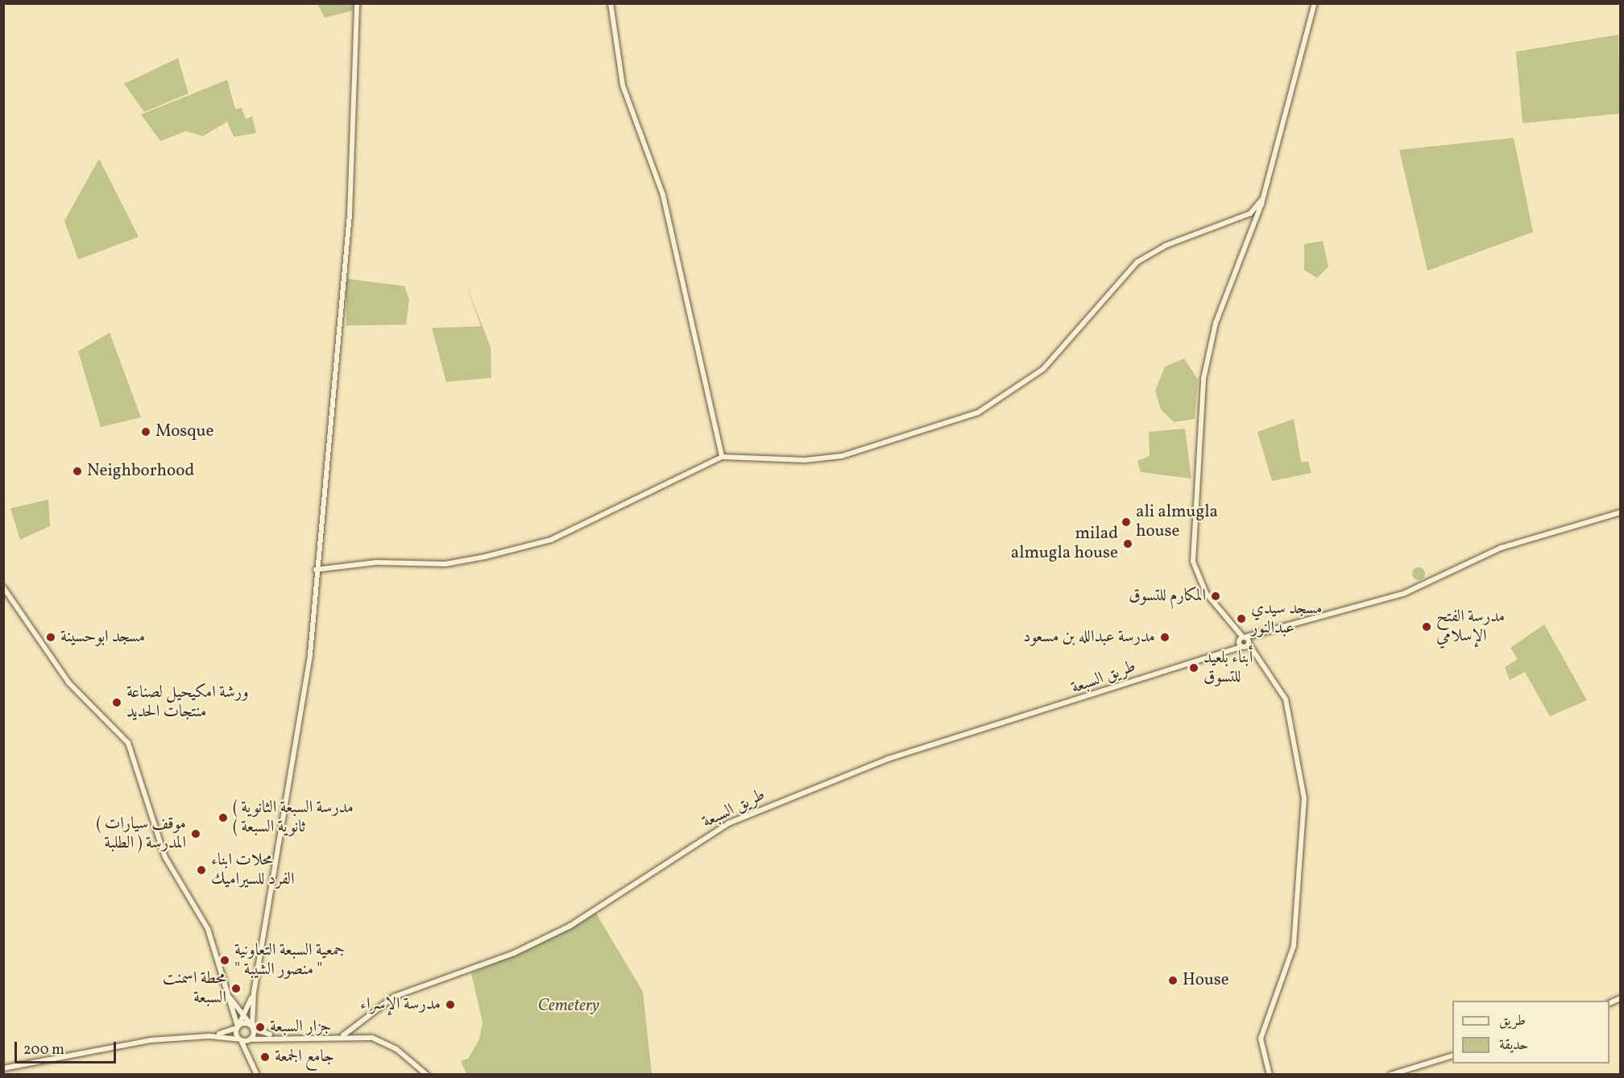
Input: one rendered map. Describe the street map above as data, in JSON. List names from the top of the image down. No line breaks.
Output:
{"streets":{"street":["طريق السبعة"]},"parks":["Cemetery"],"places":["Mosque","Neighborhood","ali almugla house","milad almugla house","المكارم للتسوق","مسجد سيدي عبدالنور","مدرسة الفتح الإسلامي","مسجد ابوحسينة","مدرسة عبدالله بن مسعود","أبناء بلعيد للتسوق","ورشة امكيحيل لصناعة منتجات الحديد","( مدرسة السبعة الثانوية ( ثانوية السبعة","( موقف سيارات المدرسة ( الطلبة","محلات ابناء الفرد للسيراميك","جمعية السبعة التعاونية \" منصور الشيبة \"","House","محطة اسمنت السبعة","مدرسة الإسراء","جزار السبعة","جامع الجمعة"],"legend":["طريق","حديقة"],"scale_bar":"200 m"}
